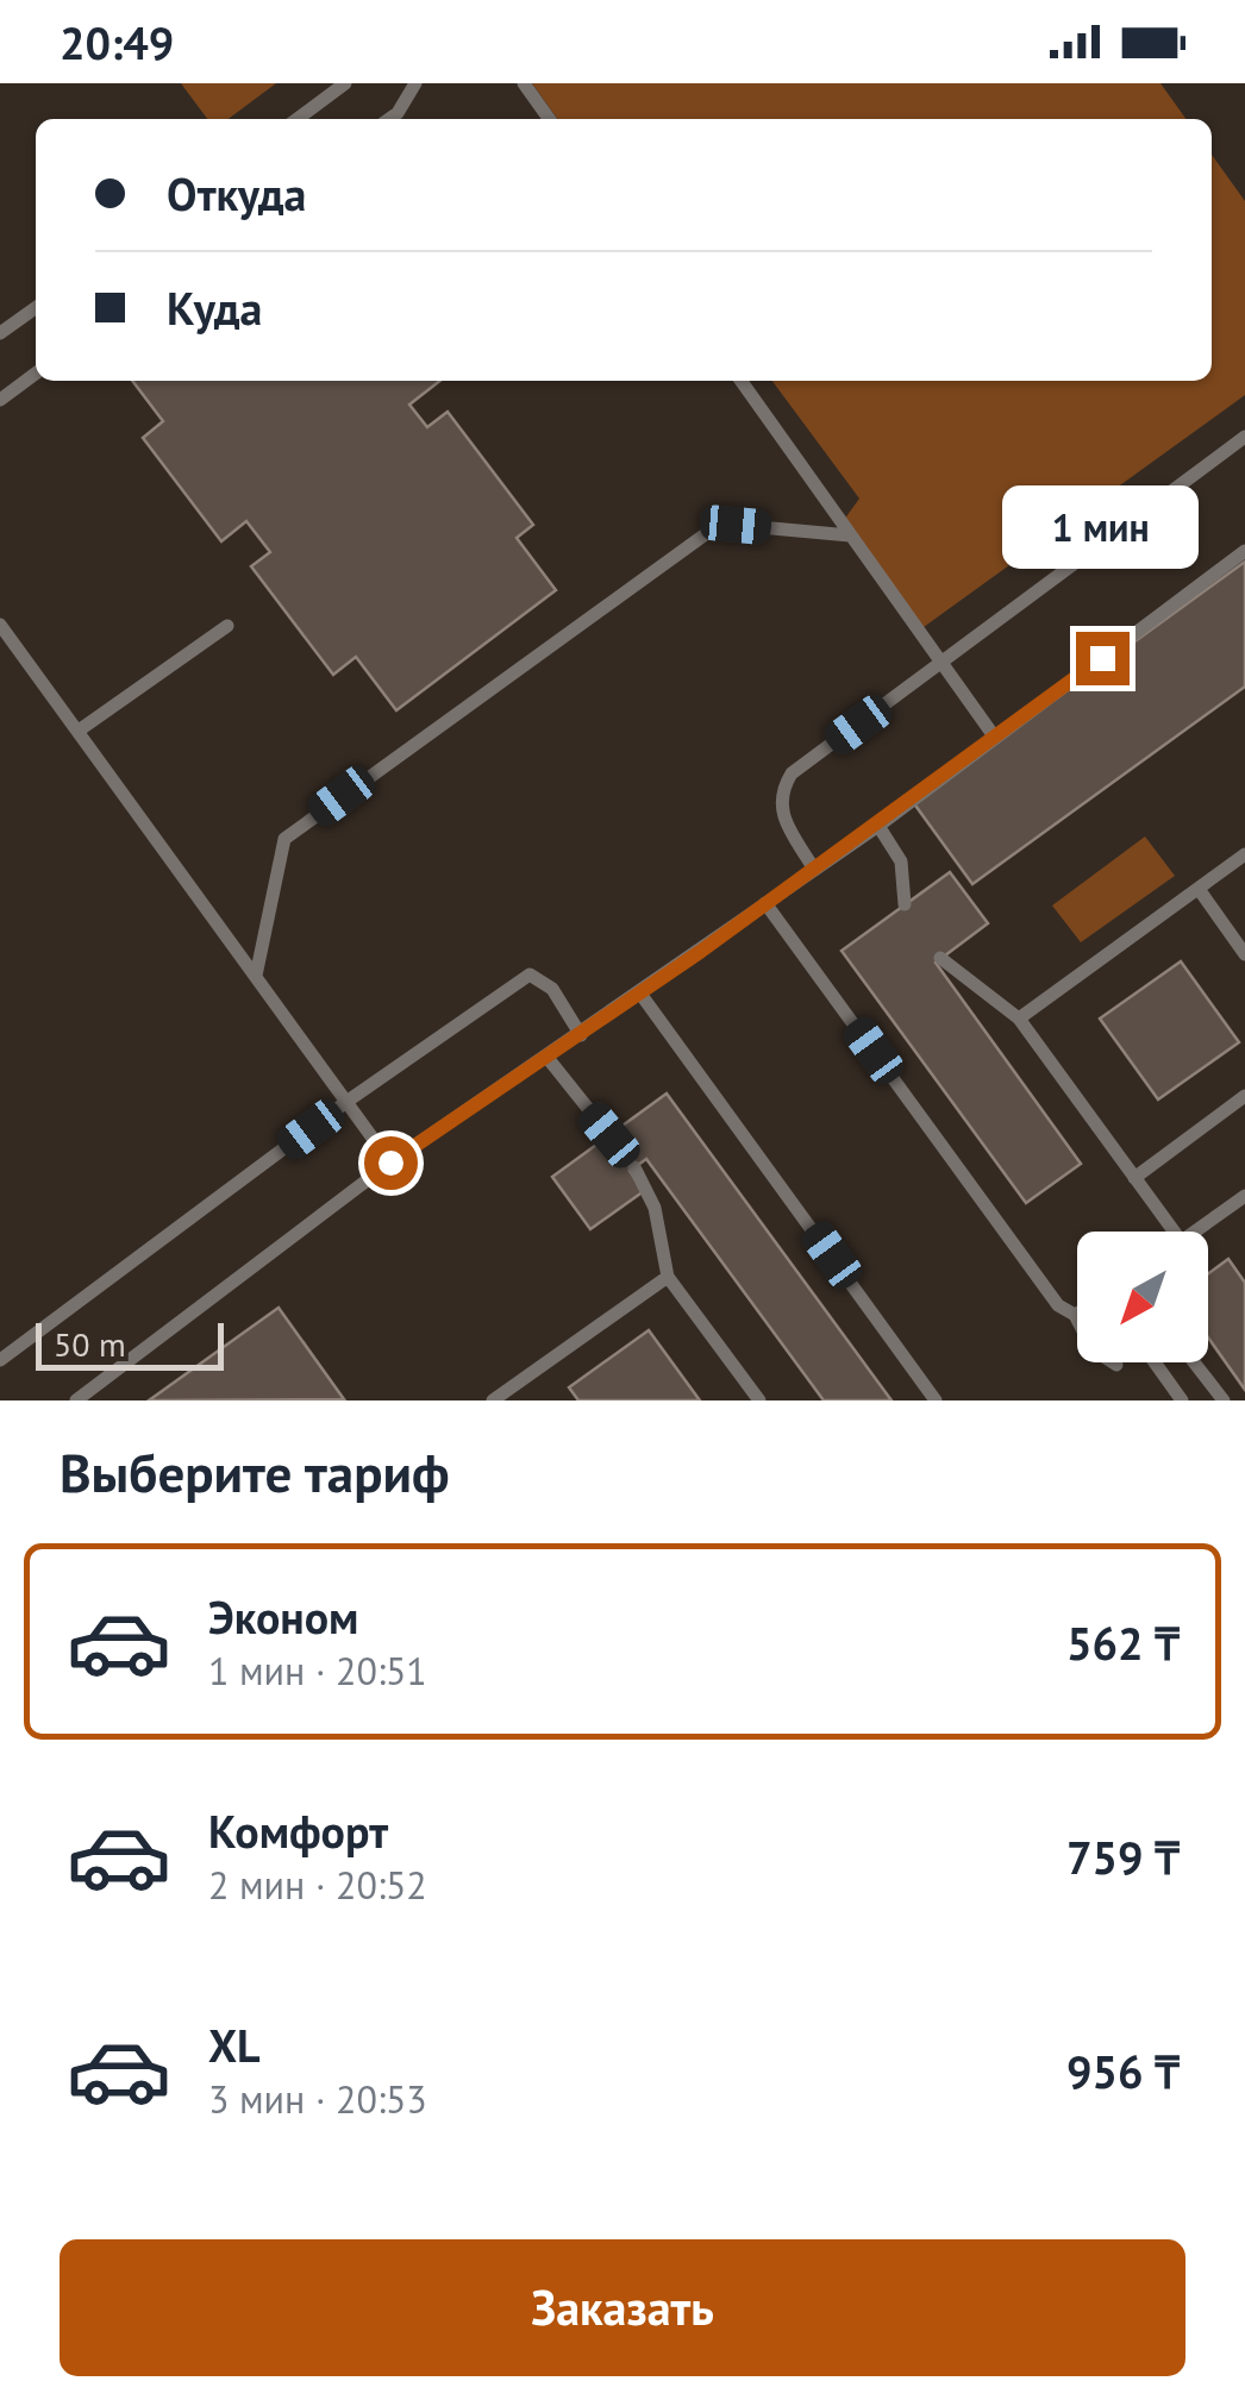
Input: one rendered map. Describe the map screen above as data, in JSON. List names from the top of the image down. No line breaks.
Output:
{"scale_bar":"50 m","north":"bottom left","page":{"status":"20:49","banner":["Откуда","Куда"],"bubble":"1 мин","scale":"50 m","heading":"Выберите тариф","list":[{"name":"Эконом","note":"1 мин · 20:51","value":"562 ₸"},{"name":"Комфорт","note":"2 мин · 20:52","value":"759 ₸"},{"name":"XL","note":"3 мин · 20:53","value":"956 ₸"}],"buttons":"Заказать"}}
